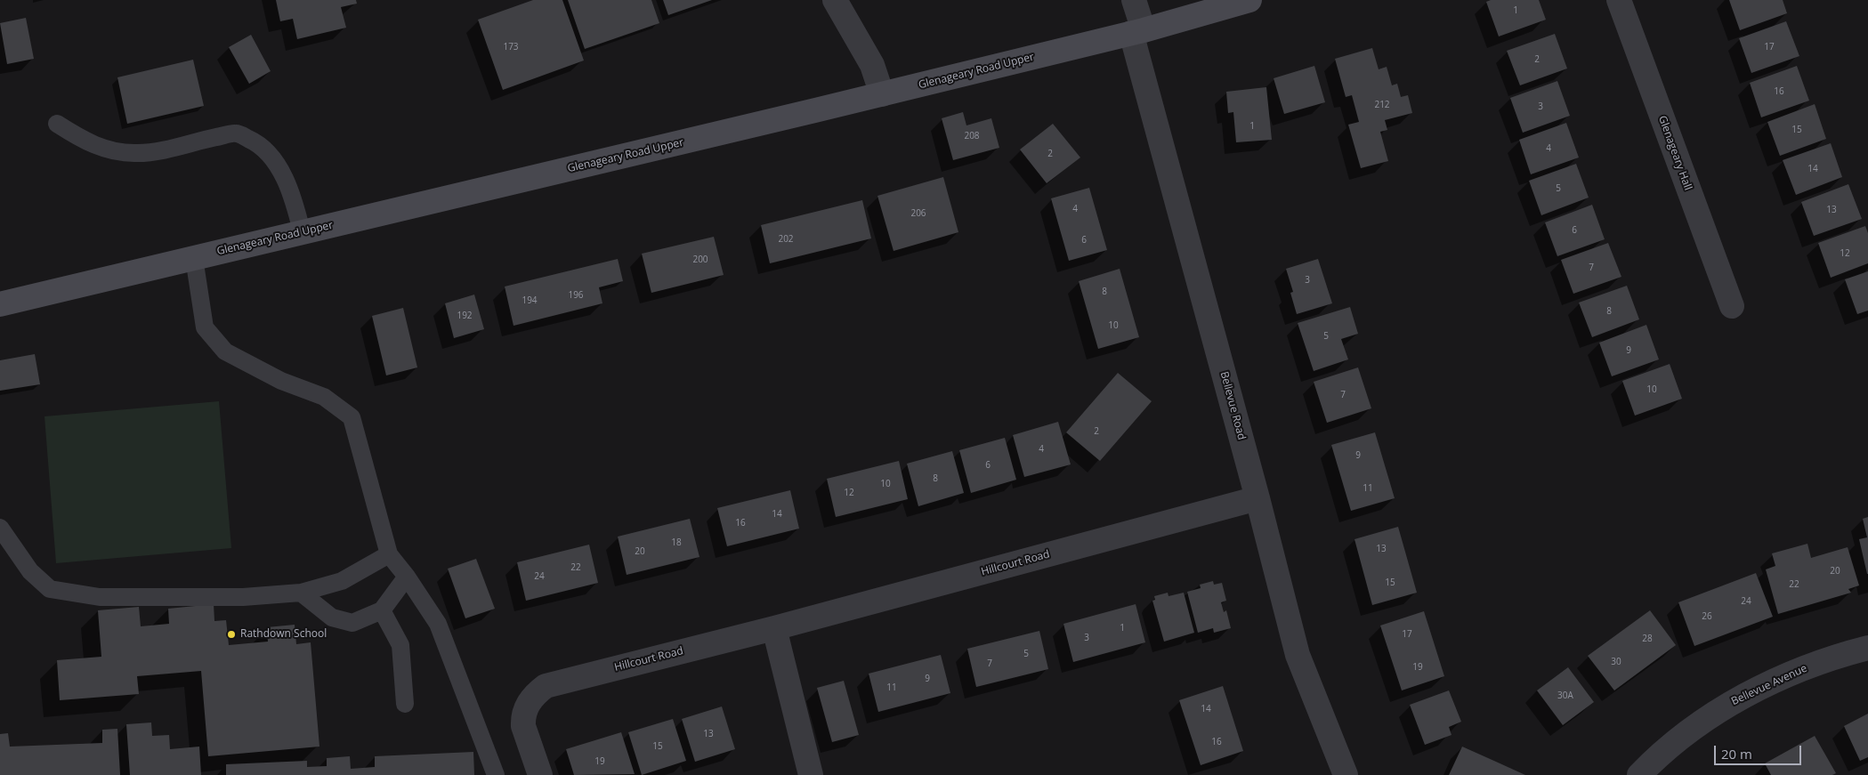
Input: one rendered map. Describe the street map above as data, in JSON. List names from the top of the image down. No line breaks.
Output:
{"streets":{"main road":["Glenageary Road Upper"],"street":["Glenageary Hall","Bellevue Road","Hillcourt Road","Bellevue Avenue"]},"crossings":[["Glenageary Road Upper","Bellevue Road"],["Bellevue Road","Hillcourt Road"]],"places":["Rathdown School"],"house_numbers":["1","173","17","2","16","212","3","1","15","208","4","2","14","5","4","13","206","6","202","6","12","200","7","3","8","196","194","8","192","10","5","9","10","7","2","4","9","6","8","10","11","12","14","16","18","13","20","22","20","24","15","22","24","26","1","17","3","28","5","30","7","19","9","11","30A","14","13","16","15","19"],"scale_bar":"20 m"}
